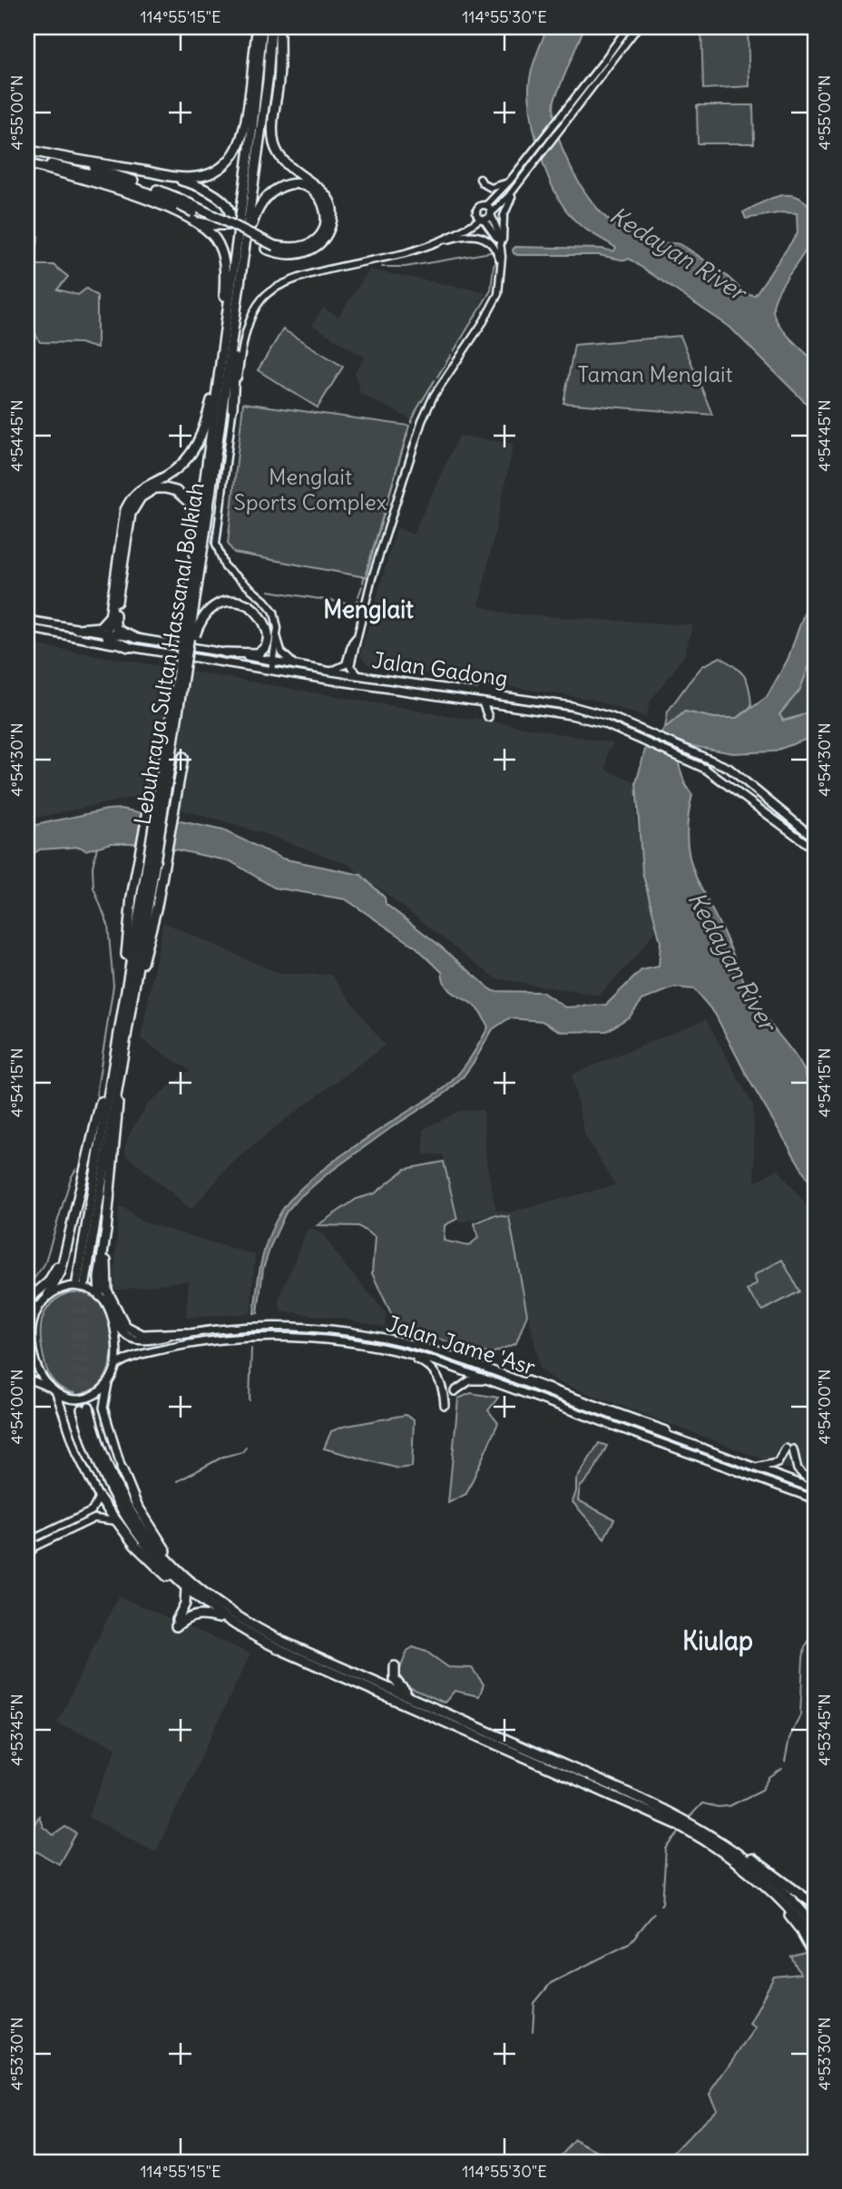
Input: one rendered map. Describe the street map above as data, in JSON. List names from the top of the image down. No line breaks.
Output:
{"streets":{"highway":["Lebuhraya Sultan Hassanal Bolkiah"],"main road":["Jalan Gadong","Jalan Jame 'Asr"]},"districts":["Menglait","Kiulap"],"water":["Kedayan River"],"parks":["Taman Menglait","Menglait Sports Complex"],"coordinates":["114°55'15\"E","114°55'30\"E","4°55'00\"N","4°54'45\"N","4°54'30\"N","4°54'15\"N","4°54'00\"N","4°53'45\"N","4°53'30\"N"]}
